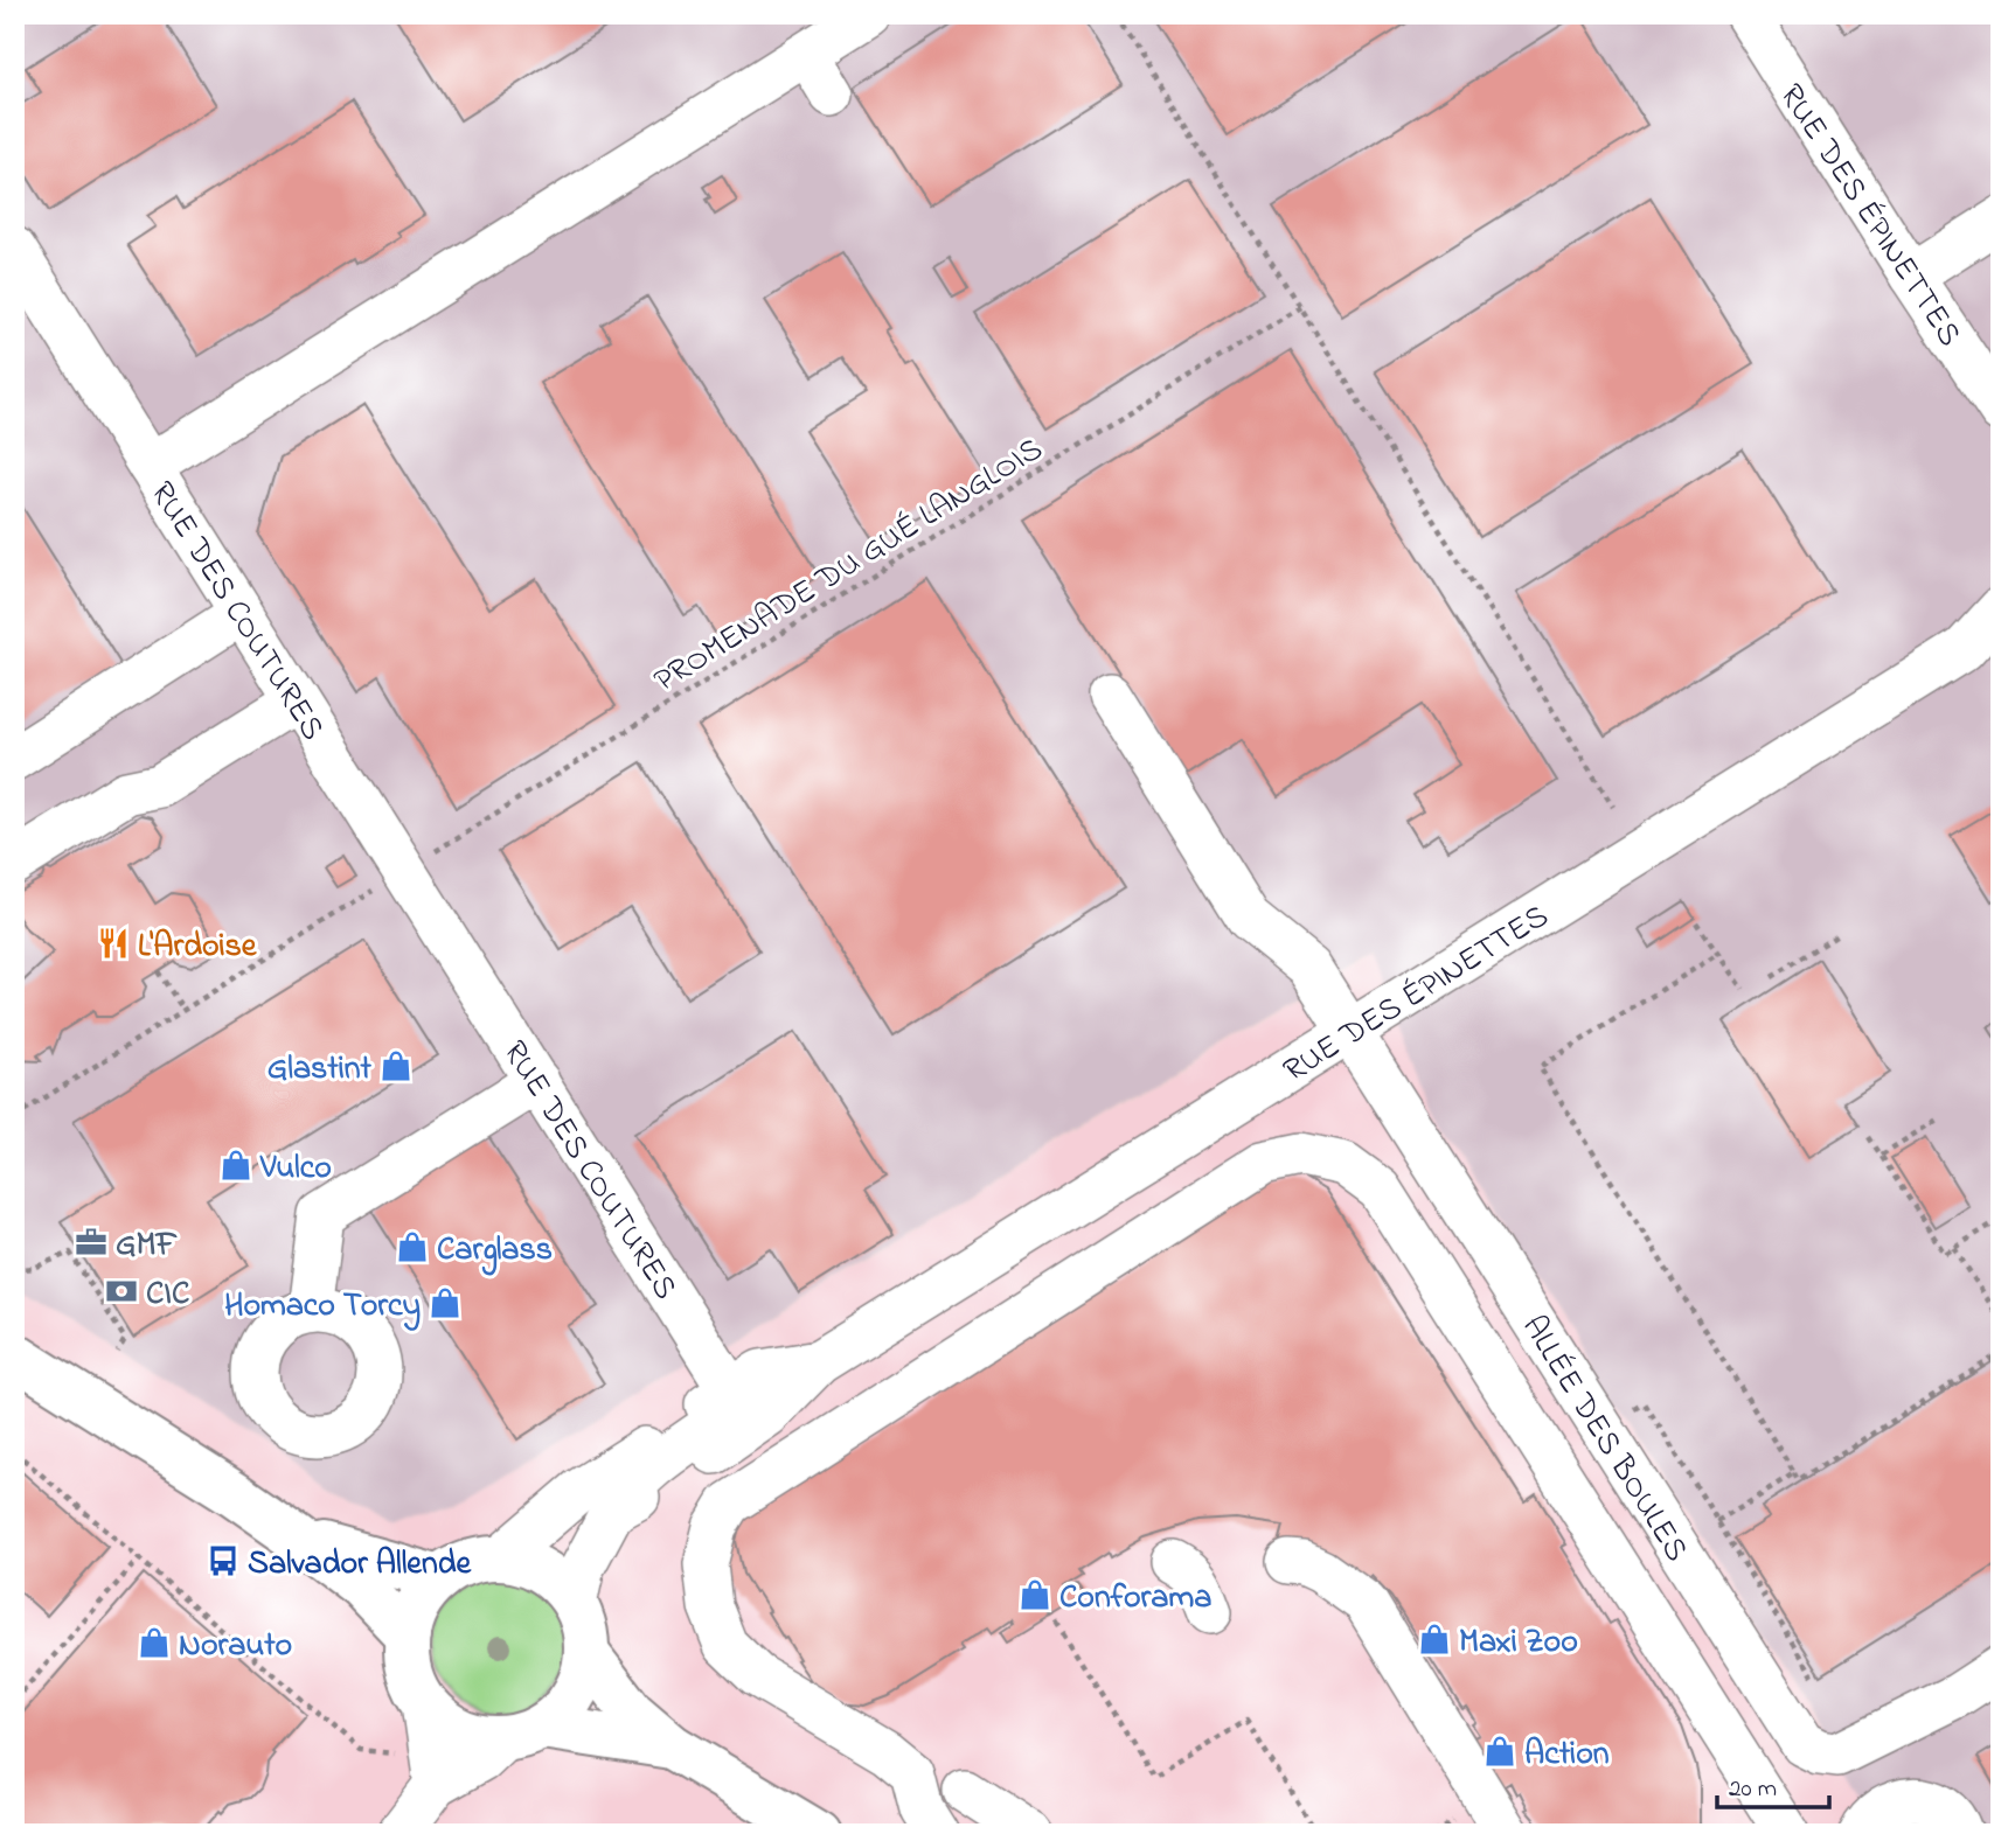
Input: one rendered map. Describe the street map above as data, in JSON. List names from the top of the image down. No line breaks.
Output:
{"streets":{"street":["RUE DES ÉPINETTES","RUE DES COUTURES","ALLÉE DES BOULES"],"path":["PROMENADE DU GUÉ LANGLOIS"]},"crossings":[["RUE DES ÉPINETTES","RUE DES COUTURES"],["RUE DES ÉPINETTES","ALLÉE DES BOULES"]],"places":{"restaurant":["L'Ardoise"],"shop":["Glastint","Vulco","Carglass","Homaco Torcy","Conforama","Maxi Zoo","Norauto","Action"],"office":["GMF"],"bank":["CIC"],"bus stop":["Salvador Allende"]},"scale_bar":"20 m"}
